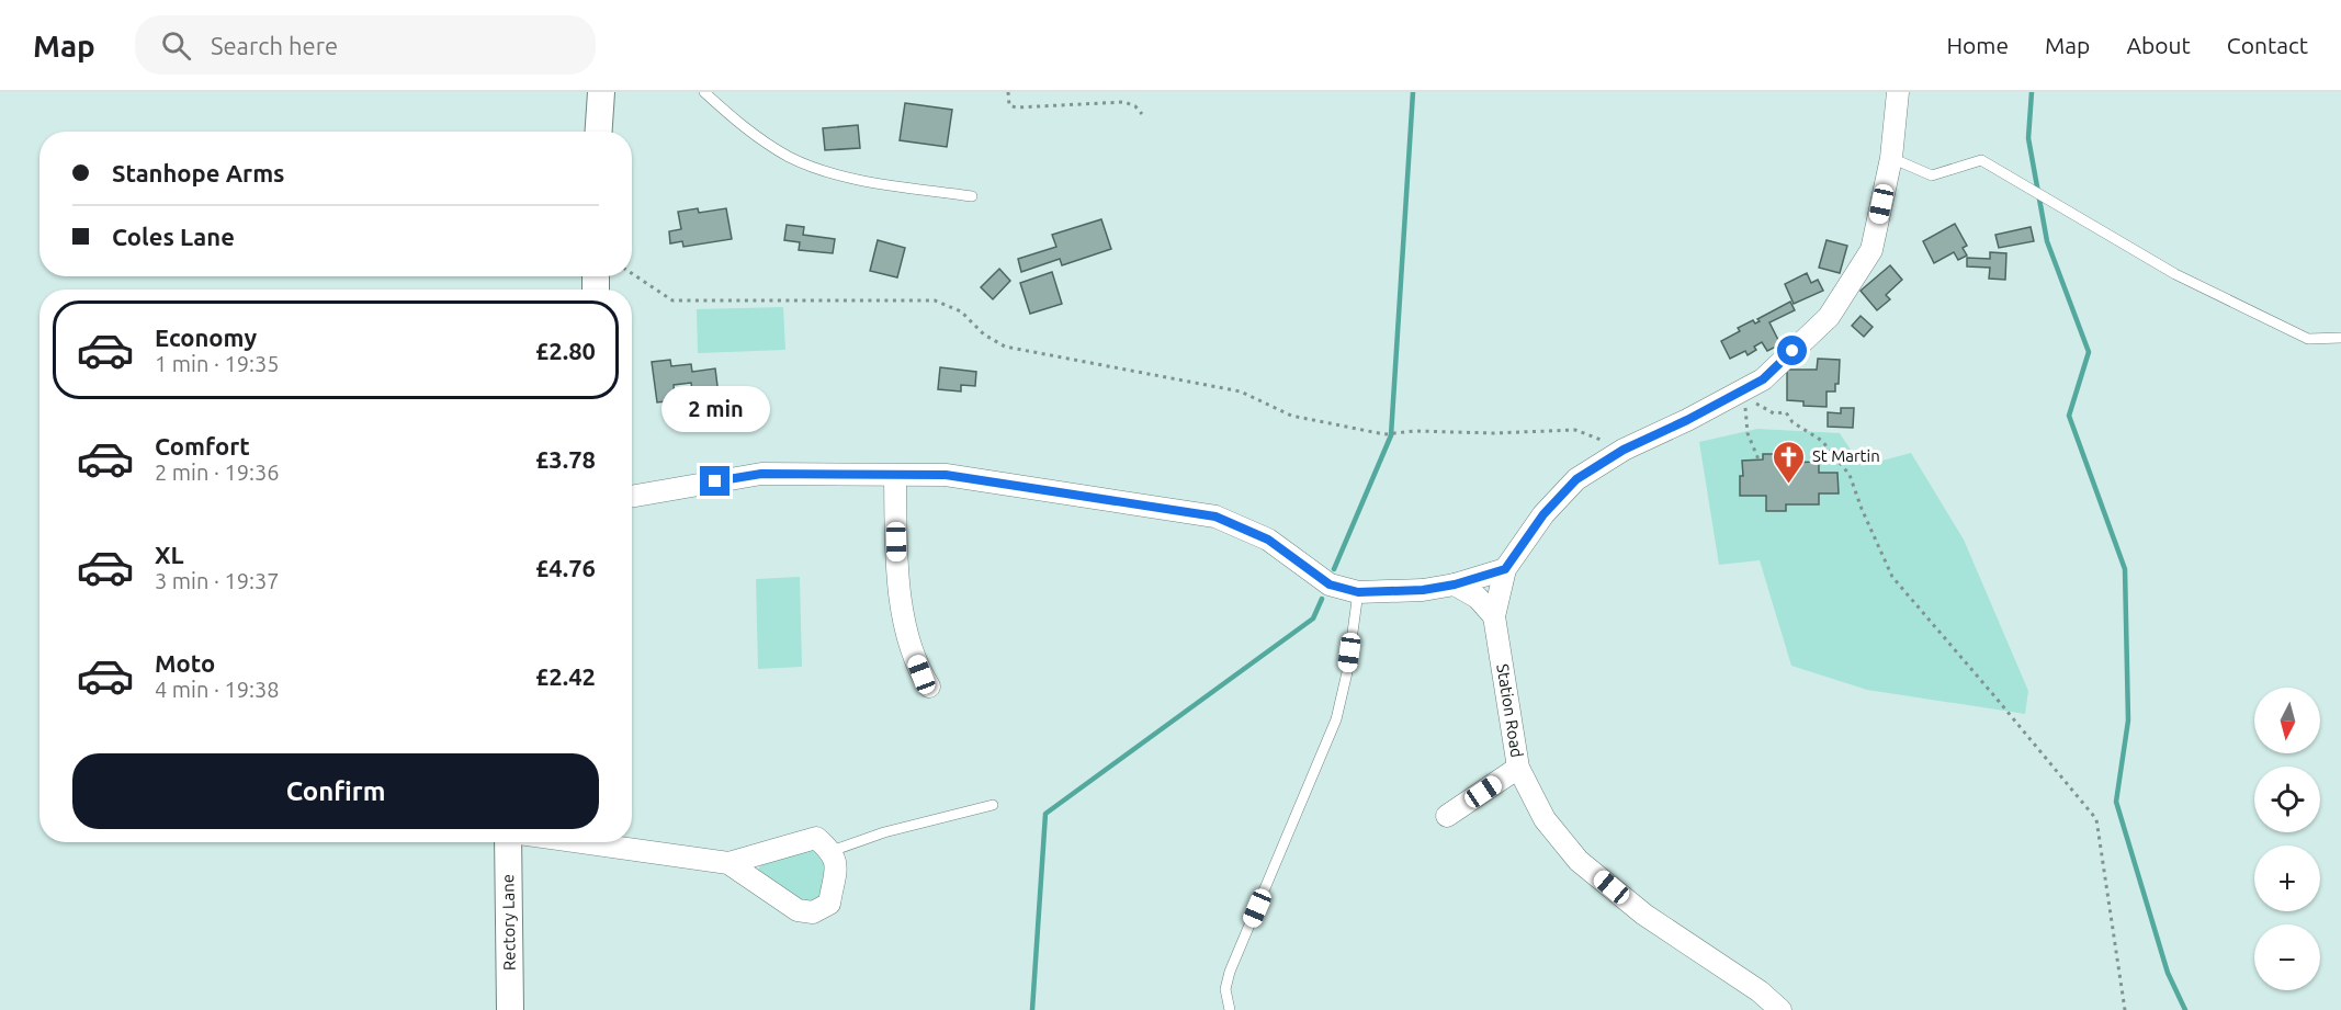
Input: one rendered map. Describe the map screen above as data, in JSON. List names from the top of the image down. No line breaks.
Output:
{"streets":{"street":["Station Road","Rectory Lane"]},"places":{"church":["St Martin"]},"north":"bottom","page":{"header":"Map","search":"Search here","nav":["Home","Map","About","Contact"],"banner":["Stanhope Arms","Coles Lane"],"list":[{"name":"Economy","note":"1 min · 19:35","value":"£2.80"},{"name":"Comfort","note":"2 min · 19:36","value":"£3.78"},{"name":"XL","note":"3 min · 19:37","value":"£4.76"},{"name":"Moto","note":"4 min · 19:38","value":"£2.42"}],"bubble":"2 min","map_buttons":["+","−"],"buttons":"Confirm"}}
